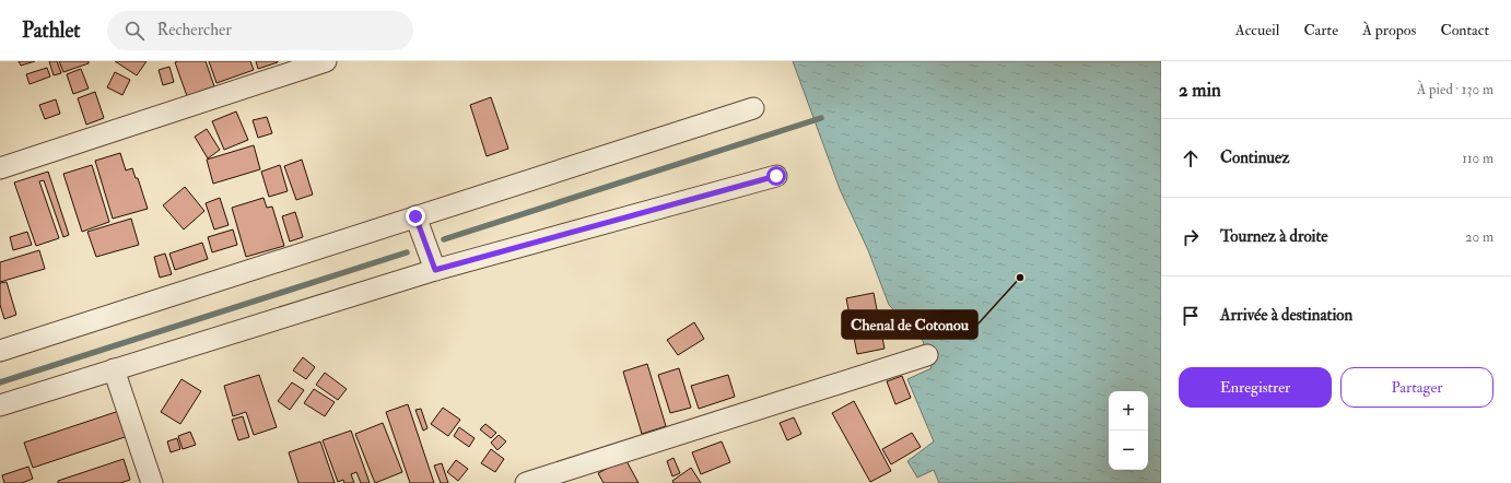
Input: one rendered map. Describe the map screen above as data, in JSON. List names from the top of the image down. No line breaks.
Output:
{"places":["Chenal de Cotonou"],"page":{"header":"Pathlet","search":"Rechercher","nav":["Accueil","Carte","À propos","Contact"],"heading":["2 min","À pied · 130 m"],"list":[["Continuez","110 m"],["Tournez à droite","20 m"],"Arrivée à destination"],"buttons":["Enregistrer","Partager"],"map_buttons":["+","−"]}}
